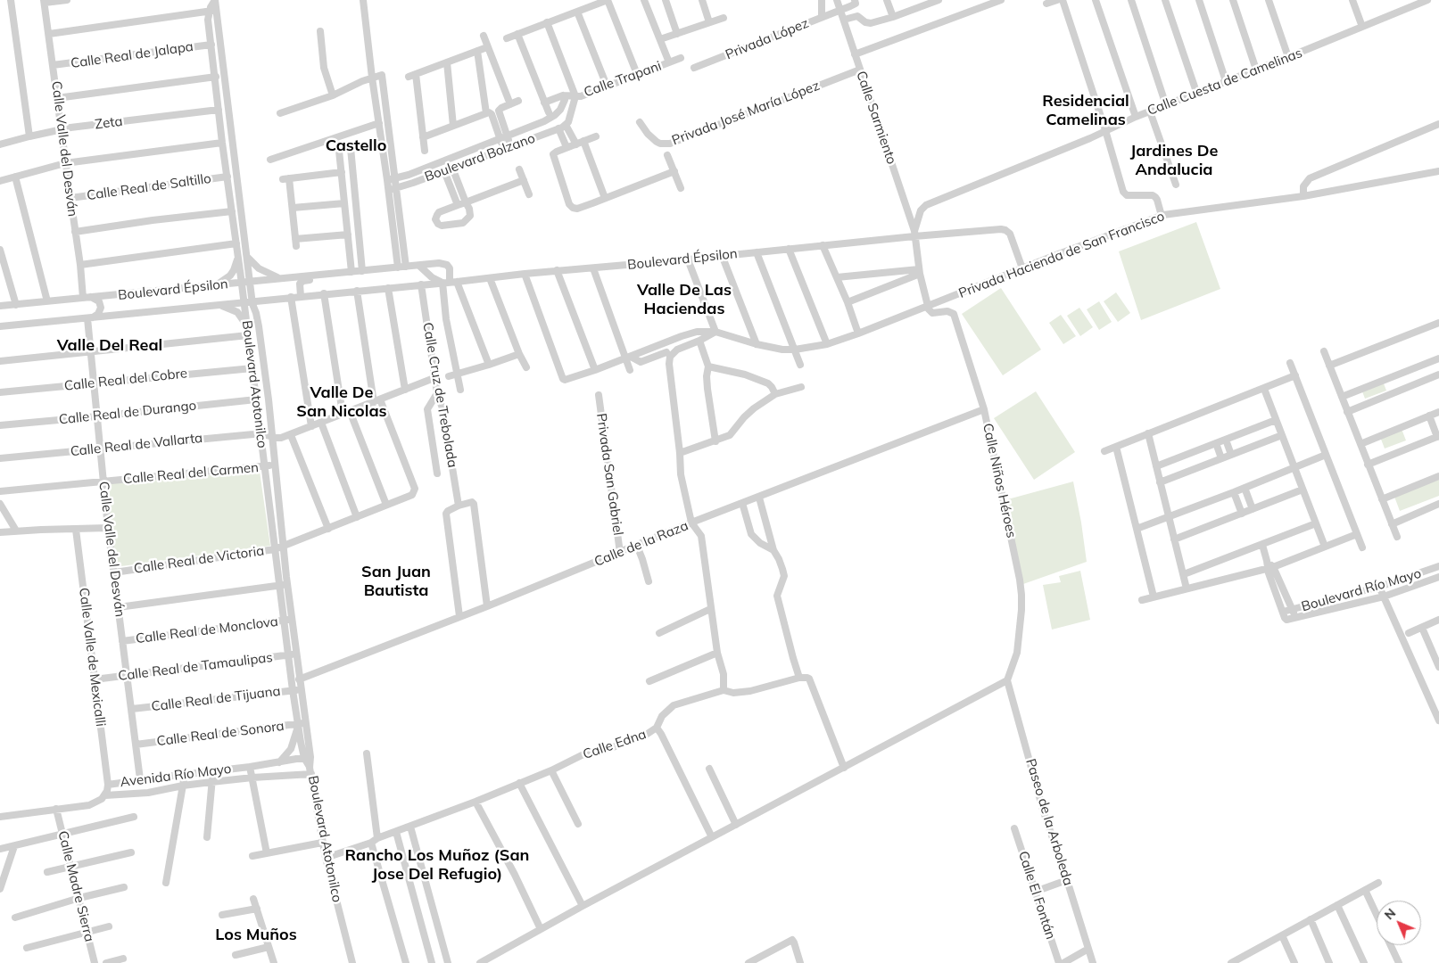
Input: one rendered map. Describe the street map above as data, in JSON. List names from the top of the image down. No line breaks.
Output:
{"streets":{"street":["Privada López","Calle Real de Jalapa","Calle Trapani","Calle Cuesta de Camelinas","Privada José María López","Calle Sarmiento","Zeta","Calle Valle del Desván","Boulevard Bolzano","Calle Real de Saltillo","Privada Hacienda de San Francisco","Boulevard Épsilon","Calle Real del Cobre","Boulevard Atotonilco","Calle Cruz de Trebolada","Calle Real de Durango","Calle Real de Vallarta","Calle Real del Carmen","Privada San Gabriel","Calle Niños Héroes","Calle de la Raza","Calle Real de Victoria","Boulevard Río Mayo","Calle Real de Monclova","Calle Valle de Mexicalli","Calle Real de Tamaulipas","Calle Real de Tijuana","Calle Real de Sonora","Calle Edna","Avenida Río Mayo","Paseo de la Arboleda","Calle Madre Sierra","Calle El Fontán"]},"crossings":[["Privada López","Calle Sarmiento"],["Calle Real de Jalapa","Calle Valle del Desván"],["Calle Real de Jalapa","Boulevard Atotonilco"],["Calle Cuesta de Camelinas","Calle Sarmiento"],["Calle Cuesta de Camelinas","Boulevard Épsilon"],["Privada José María López","Calle Sarmiento"],["Calle Sarmiento","Privada Hacienda de San Francisco"],["Calle Sarmiento","Boulevard Épsilon"],["Calle Sarmiento","Calle Niños Héroes"],["Zeta","Calle Valle del Desván"],["Zeta","Boulevard Atotonilco"],["Calle Valle del Desván","Calle Real de Saltillo"],["Calle Valle del Desván","Boulevard Épsilon"],["Calle Valle del Desván","Calle Real del Cobre"],["Calle Valle del Desván","Calle Real de Durango"],["Calle Valle del Desván","Calle Real de Vallarta"],["Calle Valle del Desván","Calle Real del Carmen"],["Calle Valle del Desván","Calle Real de Victoria"],["Calle Valle del Desván","Calle Real de Monclova"],["Calle Valle del Desván","Calle Real de Tamaulipas"],["Calle Valle del Desván","Calle Real de Tijuana"],["Calle Valle del Desván","Calle Real de Sonora"],["Calle Valle del Desván","Avenida Río Mayo"],["Calle Real de Saltillo","Boulevard Atotonilco"],["Privada Hacienda de San Francisco","Boulevard Épsilon"],["Privada Hacienda de San Francisco","Calle Niños Héroes"],["Boulevard Épsilon","Boulevard Atotonilco"],["Boulevard Épsilon","Calle Cruz de Trebolada"],["Calle Real del Cobre","Boulevard Atotonilco"],["Boulevard Atotonilco","Calle Real de Durango"],["Boulevard Atotonilco","Calle Real de Vallarta"],["Boulevard Atotonilco","Calle Real del Carmen"],["Boulevard Atotonilco","Calle de la Raza"],["Boulevard Atotonilco","Calle Real de Victoria"],["Boulevard Atotonilco","Calle Real de Monclova"],["Boulevard Atotonilco","Calle Real de Tamaulipas"],["Boulevard Atotonilco","Calle Real de Tijuana"],["Boulevard Atotonilco","Calle Real de Sonora"],["Boulevard Atotonilco","Calle Edna"],["Boulevard Atotonilco","Avenida Río Mayo"],["Privada San Gabriel","Calle de la Raza"],["Calle Niños Héroes","Calle de la Raza"],["Calle Niños Héroes","Paseo de la Arboleda"],["Calle Valle de Mexicalli","Calle Real de Tamaulipas"],["Calle Valle de Mexicalli","Avenida Río Mayo"],["Avenida Río Mayo","Calle Madre Sierra"]],"districts":["Residencial Camelinas","Castello","Jardines De Andalucia","Valle De Las Haciendas","Valle Del Real","Valle De San Nicolas","San Juan Bautista","Rancho Los Muñoz (San Jose Del Refugio)","Los Muños"],"north":"top left"}
